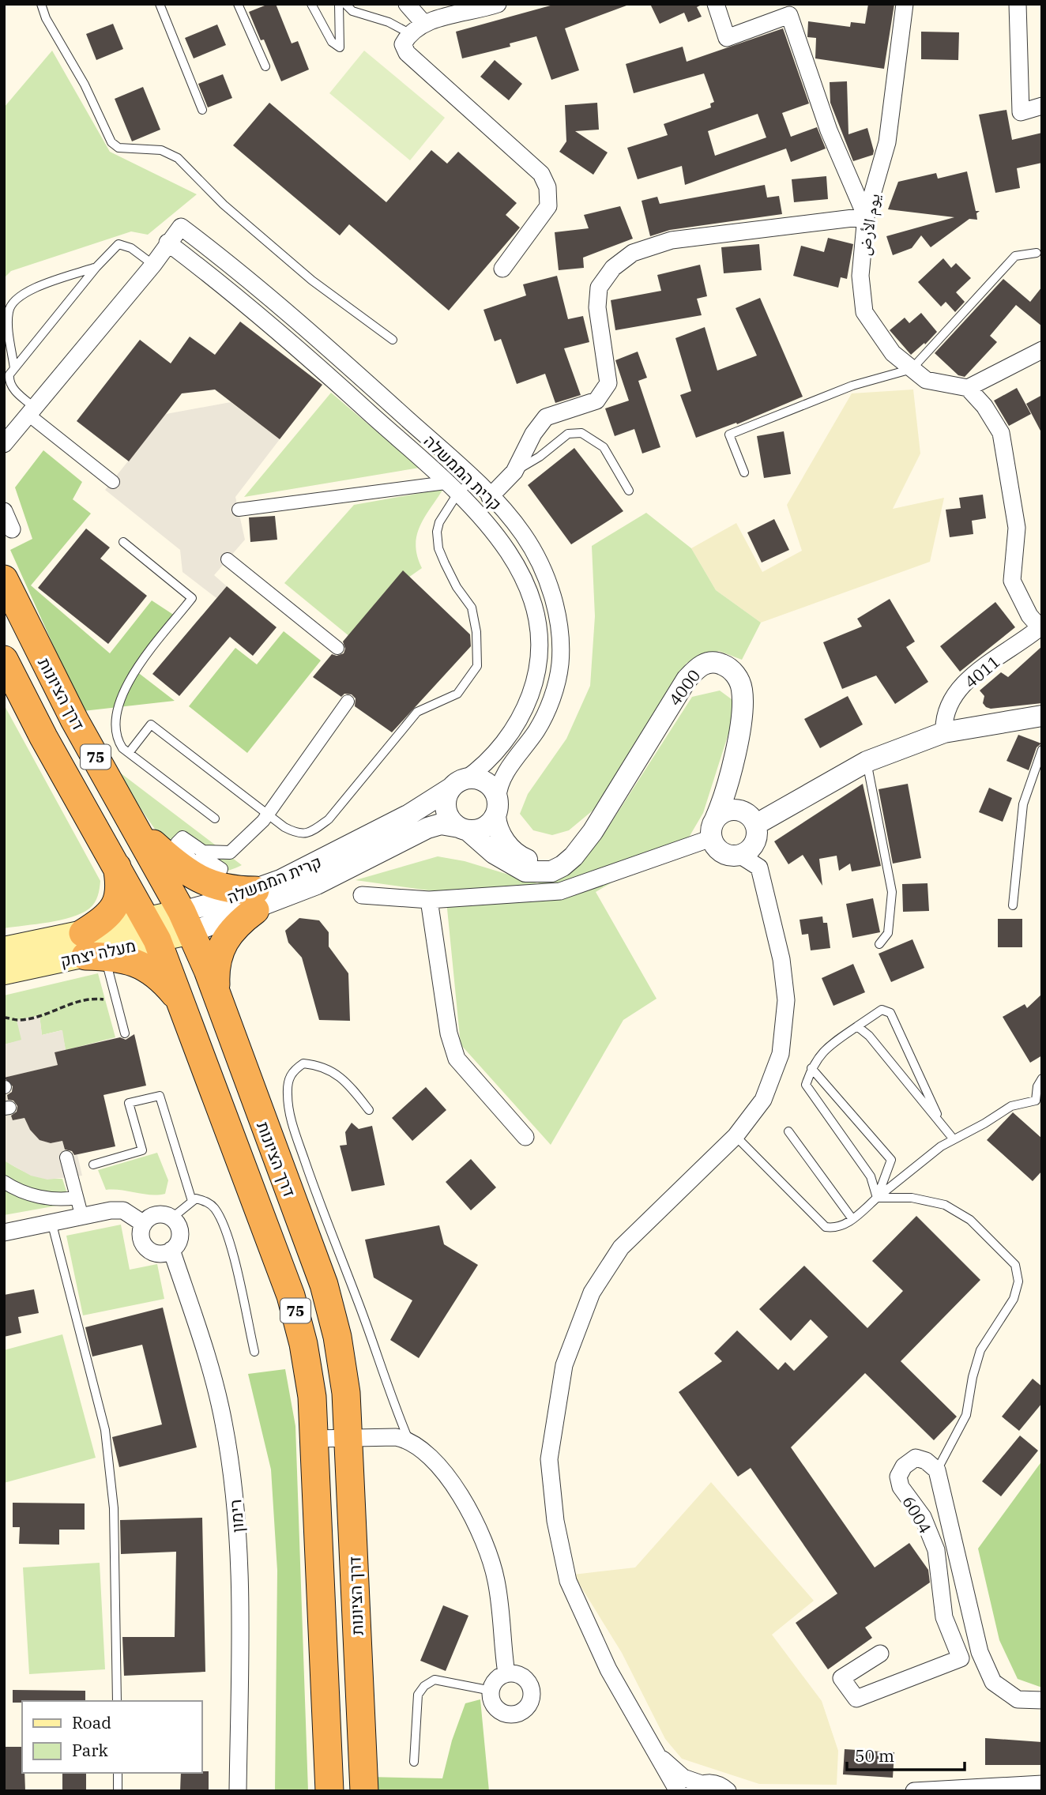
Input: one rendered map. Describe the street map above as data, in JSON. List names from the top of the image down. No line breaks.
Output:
{"streets":{"highway":["דרך הציונות","75"],"main road":["מעלה יצחק"],"street":["يوم الأرض","קרית הממשלה","4011","4000","6004","רימון"]},"crossings":[["קרית הממשלה","4000"],["קרית הממשלה","דרך הציונות"],["קרית הממשלה","מעלה יצחק"],["דרך הציונות","מעלה יצחק"]],"legend":["Road","Park"],"scale_bar":"50 m"}
